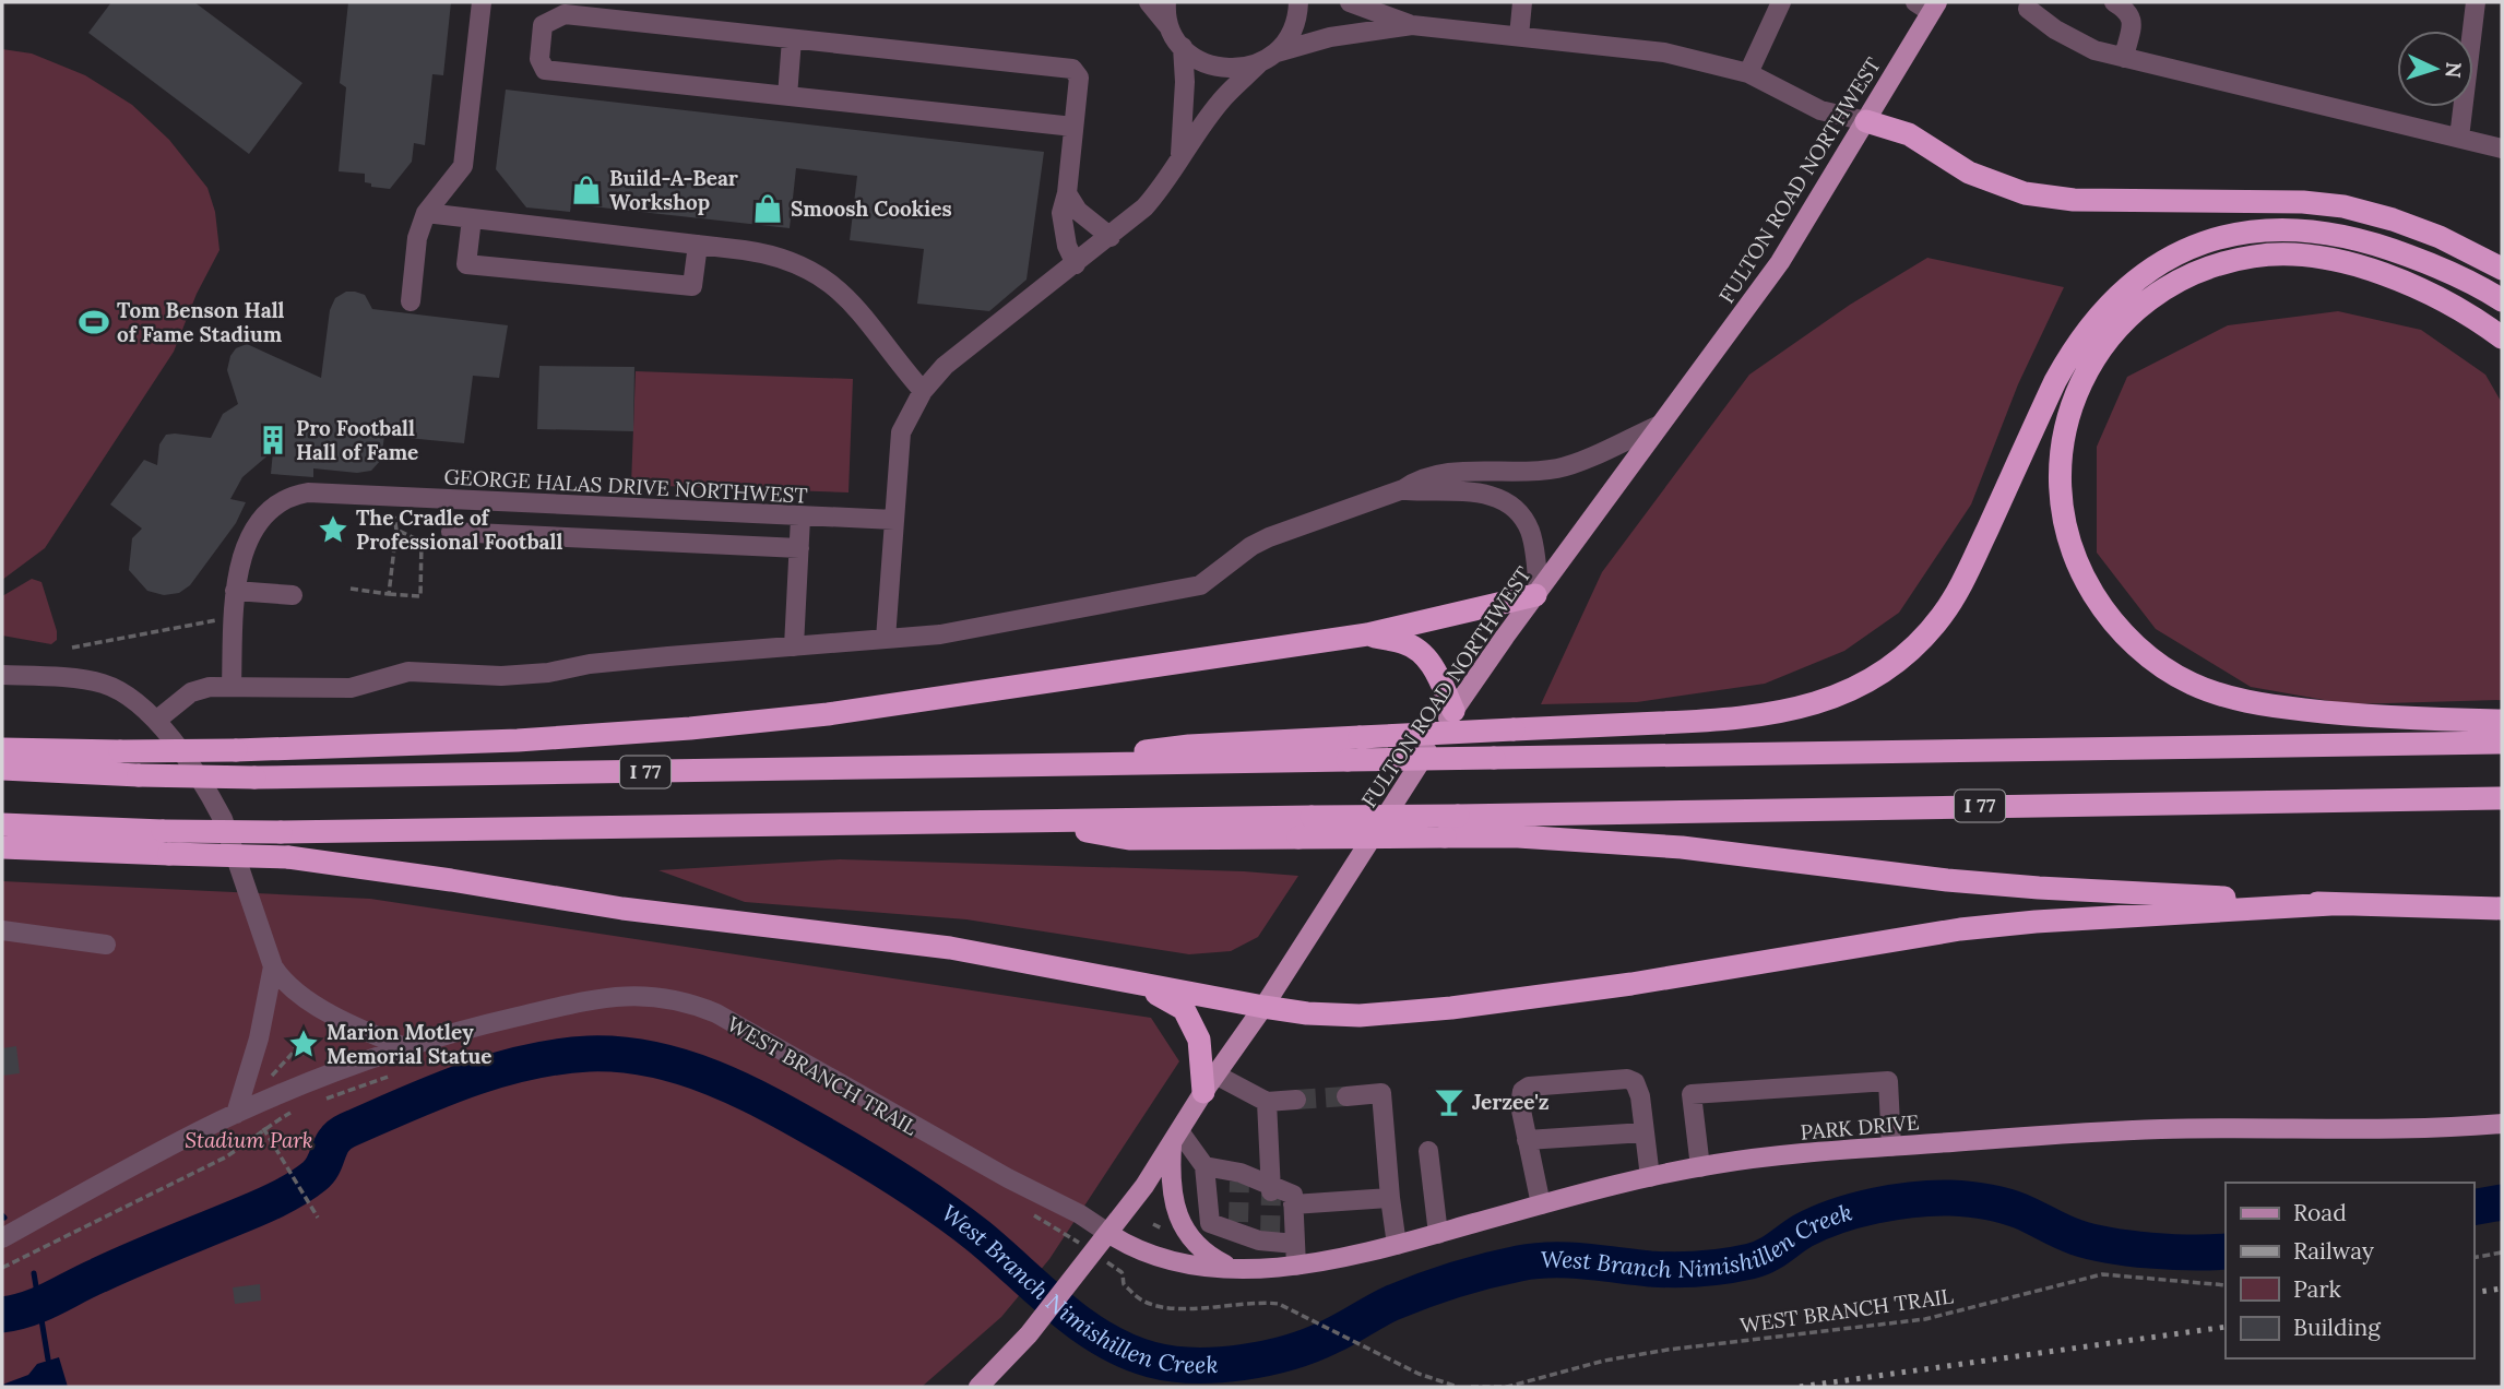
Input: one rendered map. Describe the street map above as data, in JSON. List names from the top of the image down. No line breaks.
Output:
{"streets":{"highway":["I 77"],"main road":["FULTON ROAD NORTHWEST","PARK DRIVE"],"street":["GEORGE HALAS DRIVE NORTHWEST"],"path":["WEST BRANCH TRAIL"]},"crossings":[["FULTON ROAD NORTHWEST","PARK DRIVE"]],"water":["West Branch Nimishillen Creek"],"parks":["Stadium Park"],"places":{"shop":["Build-A-Bear Workshop","Smoosh Cookies"],"sports":["Tom Benson Hall of Fame Stadium"],"building":["Pro Football Hall of Fame"],"place":["The Cradle of Professional Football","Marion Motley Memorial Statue"],"bar":["Jerzee'z"]},"legend":["Road","Railway","Park","Building"],"north":"right"}
